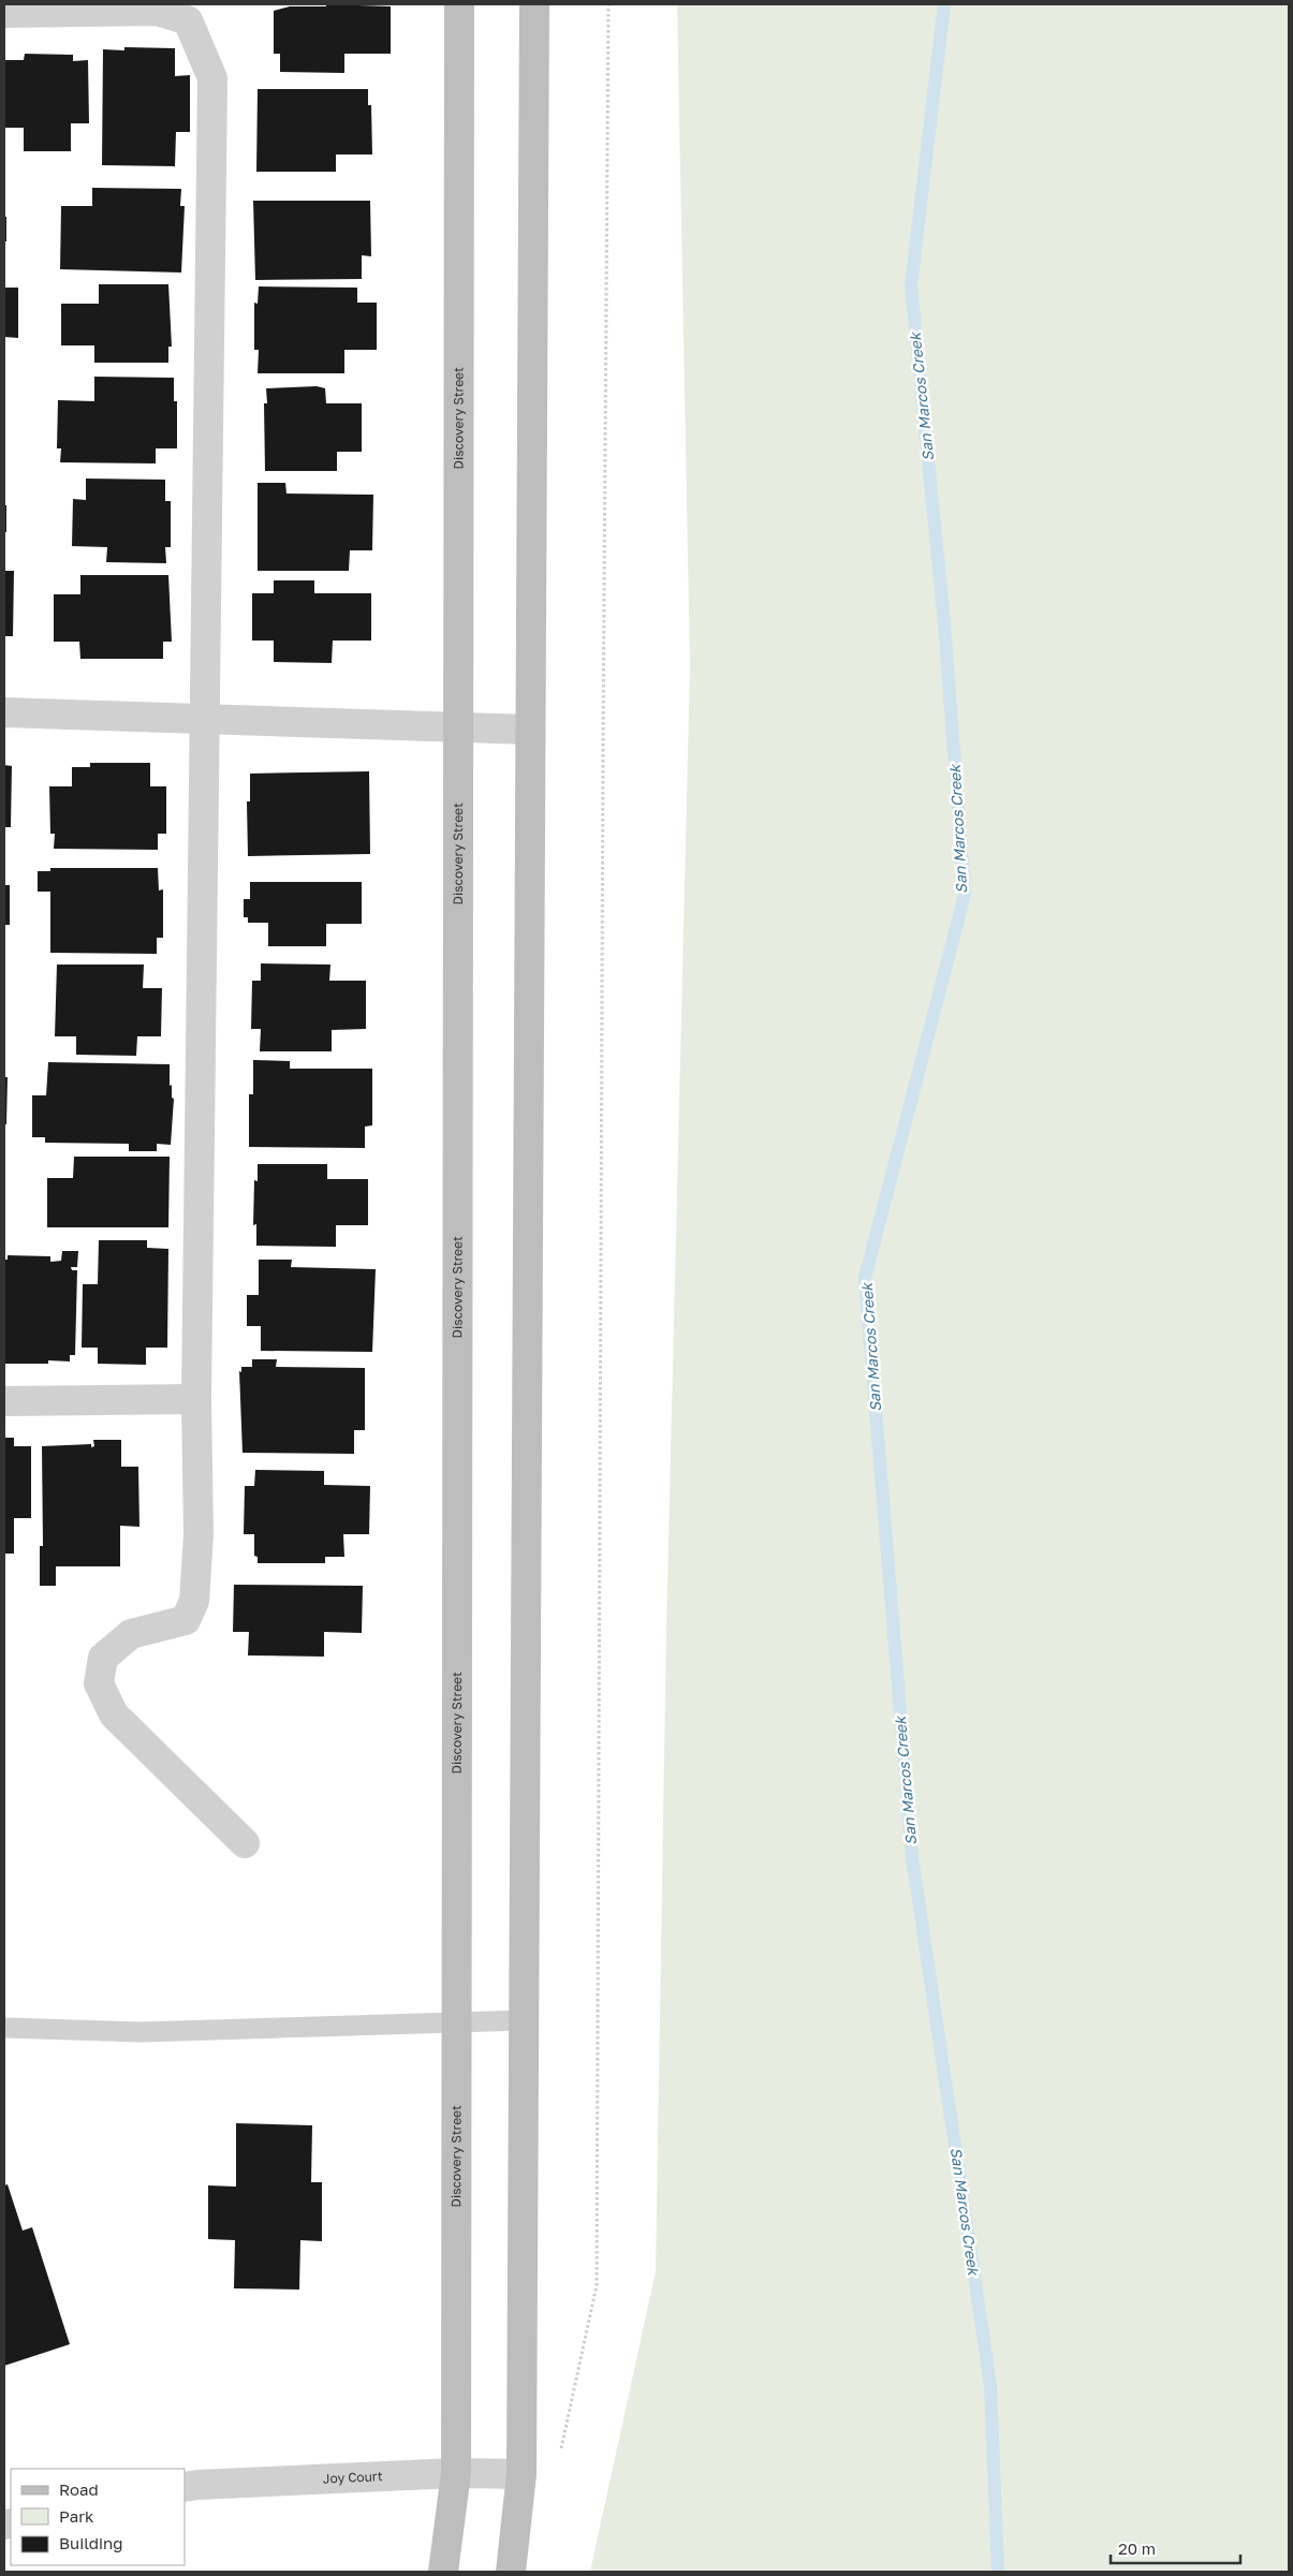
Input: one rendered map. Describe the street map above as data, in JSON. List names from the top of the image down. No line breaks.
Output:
{"streets":{"main road":["Discovery Street"],"street":["Joy Court"]},"crossings":[["Discovery Street","Joy Court"]],"water":["San Marcos Creek"],"legend":["Road","Park","Building"],"scale_bar":"20 m"}
